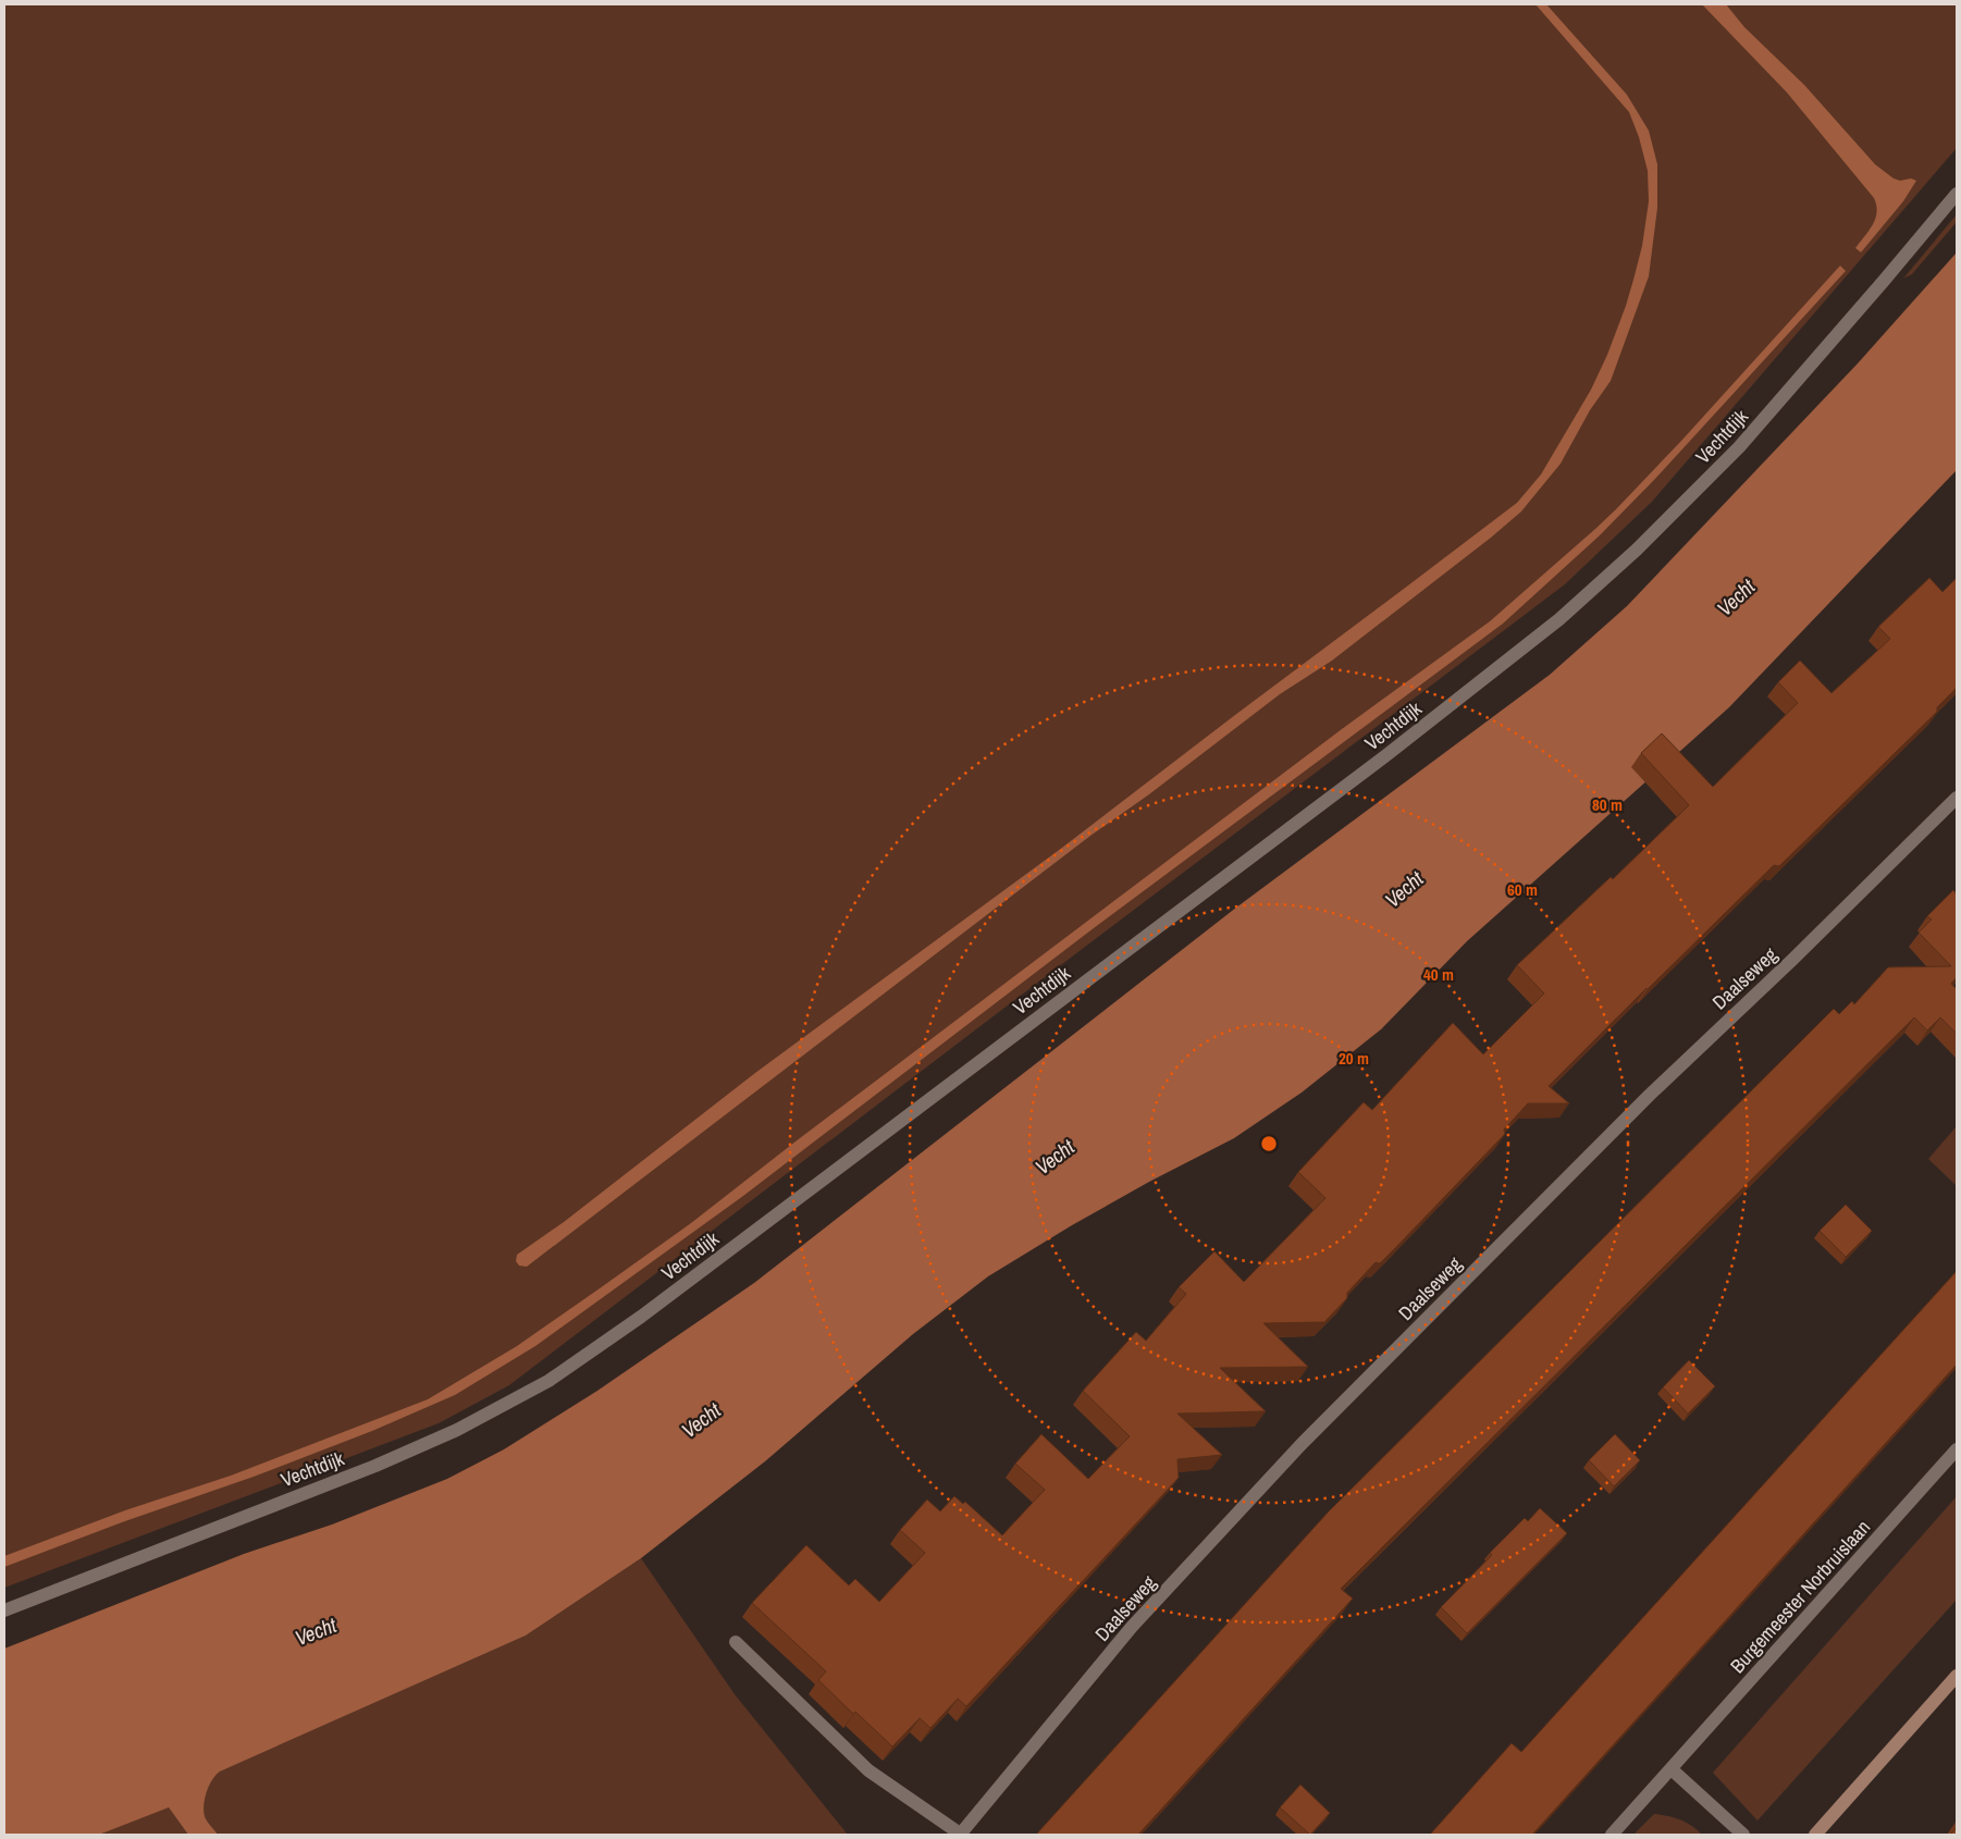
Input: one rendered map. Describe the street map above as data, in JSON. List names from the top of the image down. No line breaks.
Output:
{"streets":{"street":["Vechtdijk","Daalseweg","Burgemeester Norbruislaan"]},"water":["Vecht"],"rings":["80 m","60 m","40 m","20 m"]}
